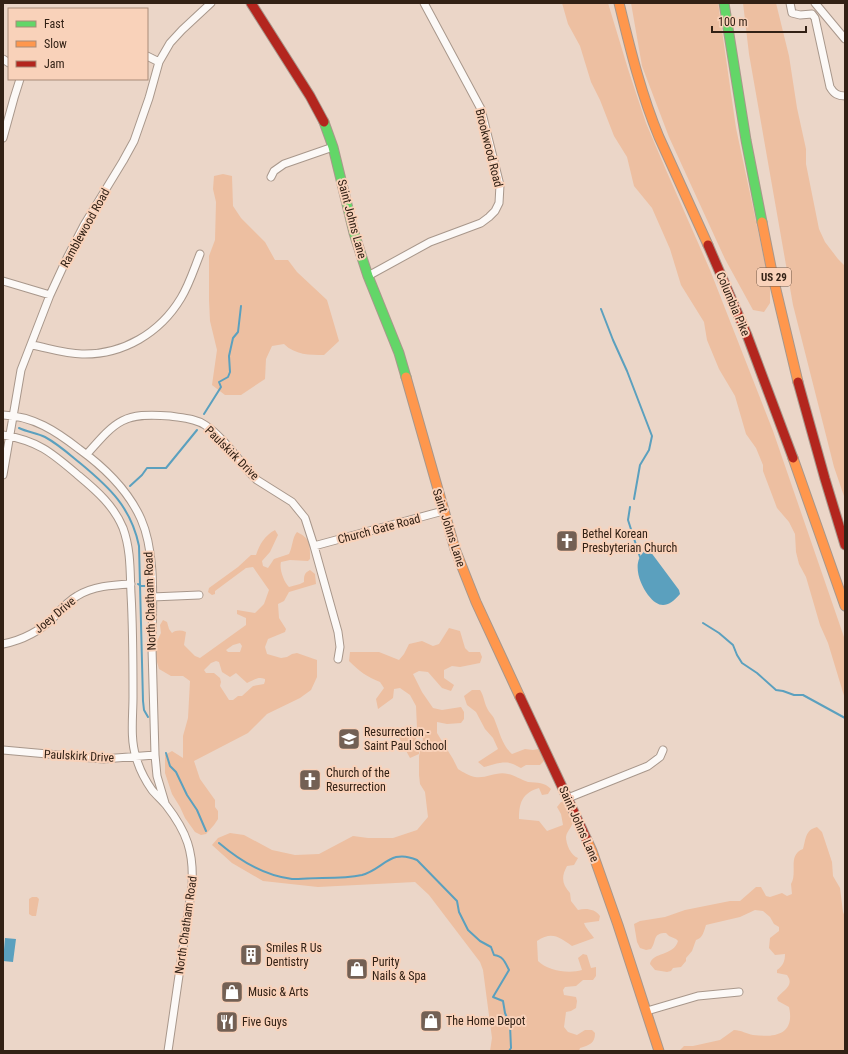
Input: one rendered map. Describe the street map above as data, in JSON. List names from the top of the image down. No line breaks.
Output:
{"streets":{"main road":["Saint Johns Lane","US 29","Columbia Pike"],"street":["Brookwood Road","Ramblewood Road","Paulskirk Drive","Church Gate Road","North Chatham Road","Joey Drive"]},"crossings":[["Brookwood Road","Saint Johns Lane"],["Saint Johns Lane","Church Gate Road"],["Ramblewood Road","North Chatham Road"],["Paulskirk Drive","Church Gate Road"],["Paulskirk Drive","North Chatham Road"],["North Chatham Road","Joey Drive"]],"places":{"church":["Bethel Korean Presbyterian Church","Church of the Resurrection"],"school or university":["Resurrection - Saint Paul School"],"building":["Smiles R Us Dentistry"],"shop":["Purity Nails & Spa","Music & Arts","The Home Depot"],"restaurant":["Five Guys"]},"legend":["Fast","Slow","Jam"],"scale_bar":"100 m"}
